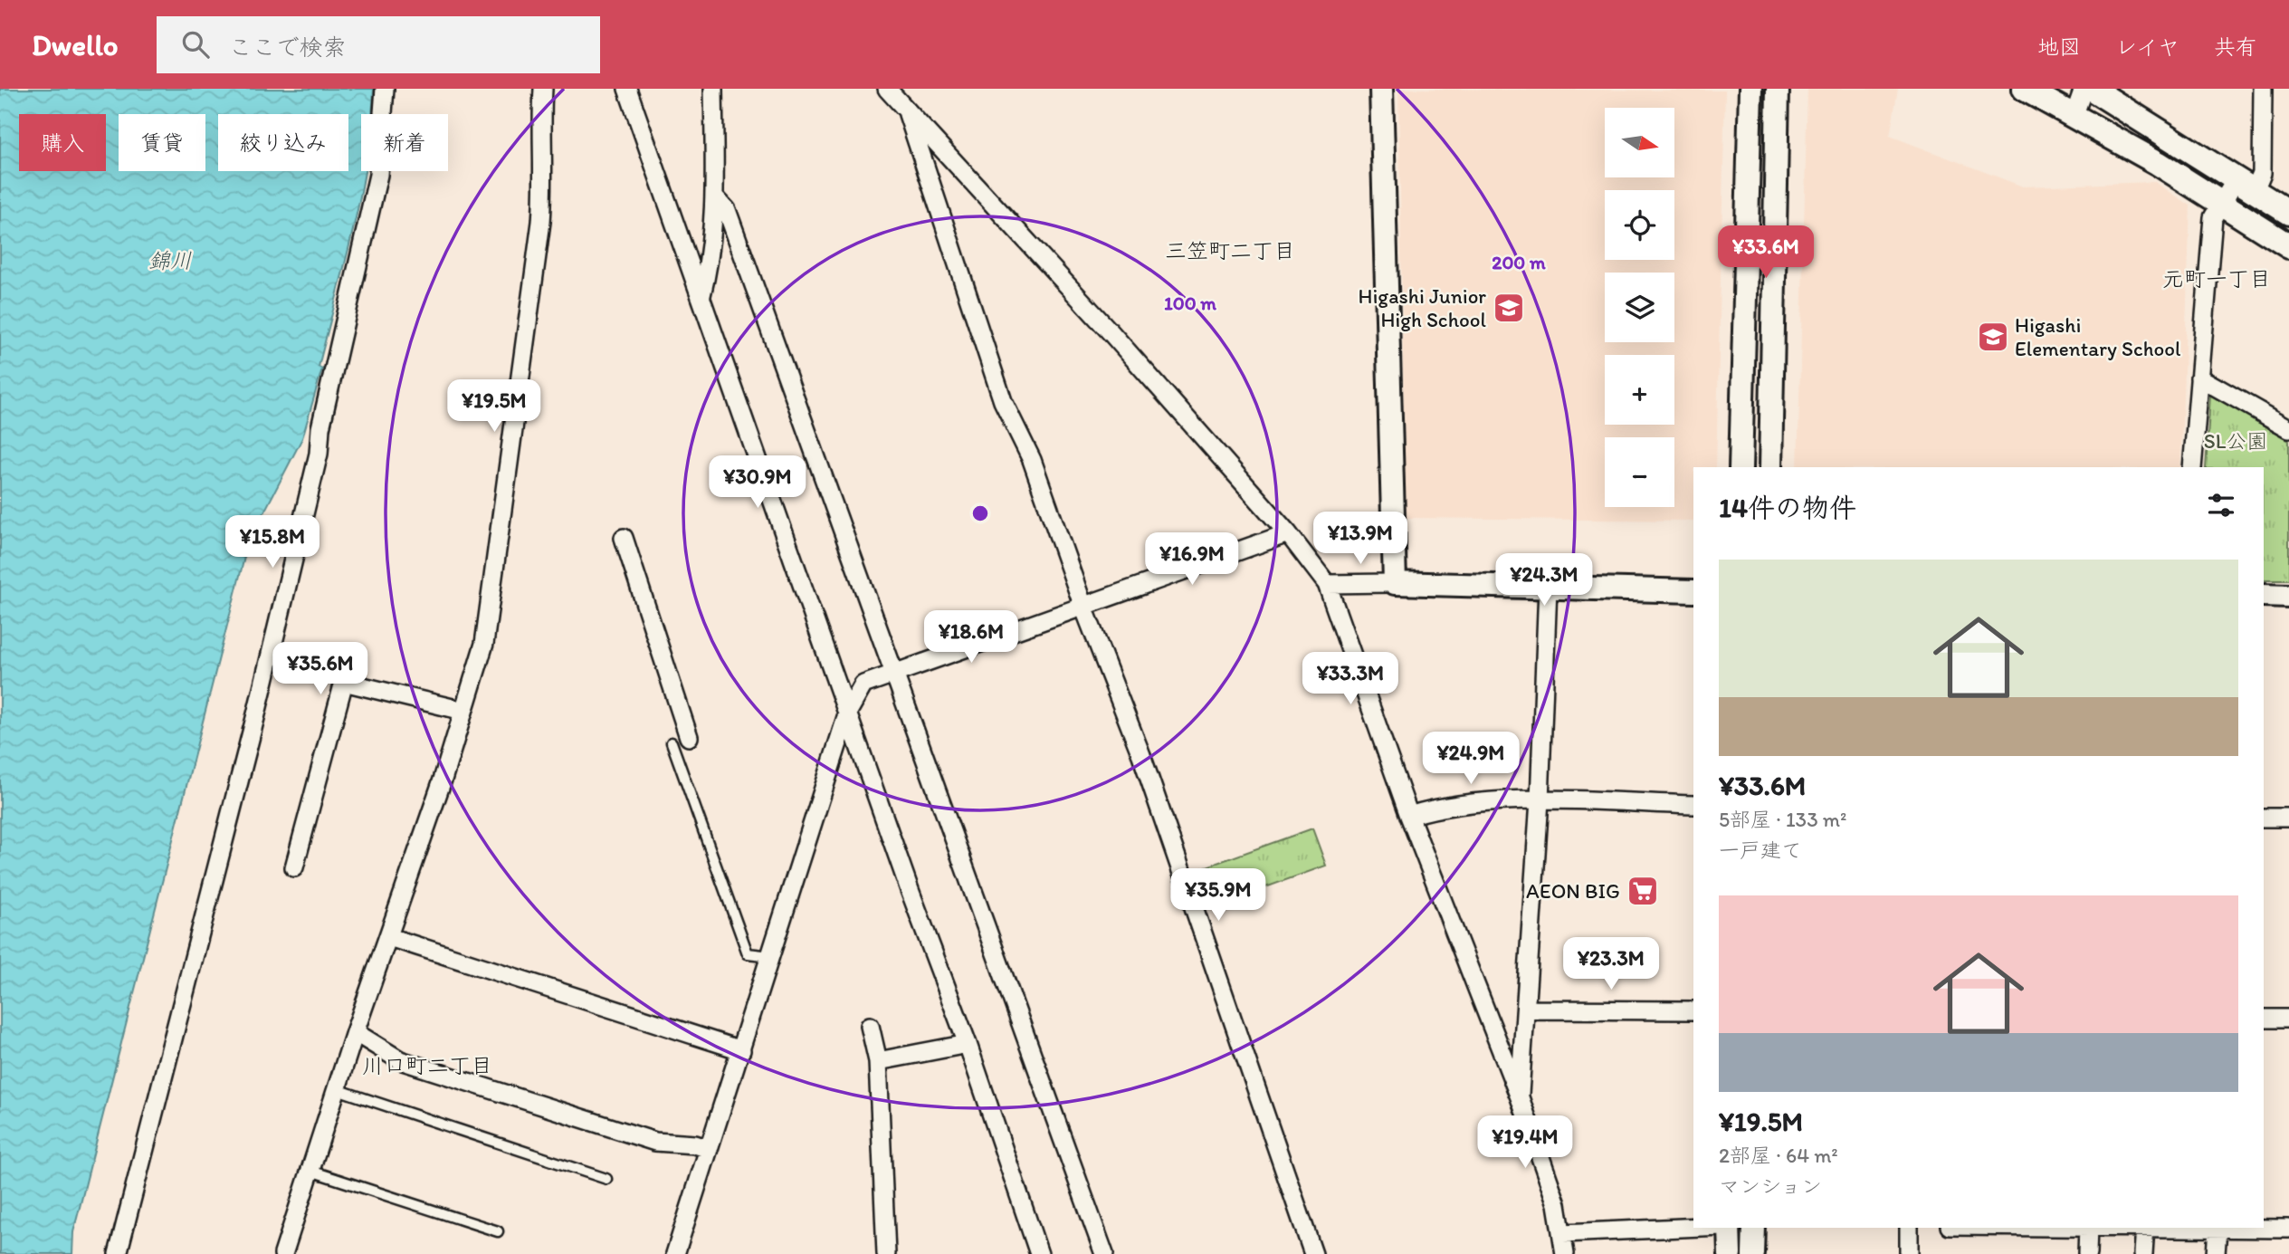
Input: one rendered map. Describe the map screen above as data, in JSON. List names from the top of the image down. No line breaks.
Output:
{"districts":["三笠町二丁目","元町一丁目","川口町二丁目"],"water":["錦川"],"parks":["SL公園"],"places":{"school or university":["Higashi Junior High School","Higashi Elementary School"],"supermarket":["AEON BIG"]},"north":"right","page":{"header":"Dwello","search":"ここで検索","nav":["地図","レイヤ","共有"],"map_buttons":["+","−"],"chip":["購入","賃貸","絞り込み","新着"],"price":["¥33.6M","¥19.5M","¥30.9M","¥13.9M","¥15.8M","¥16.9M","¥24.3M","¥18.6M","¥35.6M","¥33.3M","¥24.9M","¥35.9M","¥23.3M","¥19.4M"],"heading":"14件の物件","list":[{"name":"¥33.6M","note":"5部屋 · 133 m² · 一戸建て"},{"name":"¥19.5M","note":"2部屋 · 64 m² · マンション"}]},"rings":["200 m","100 m"]}
